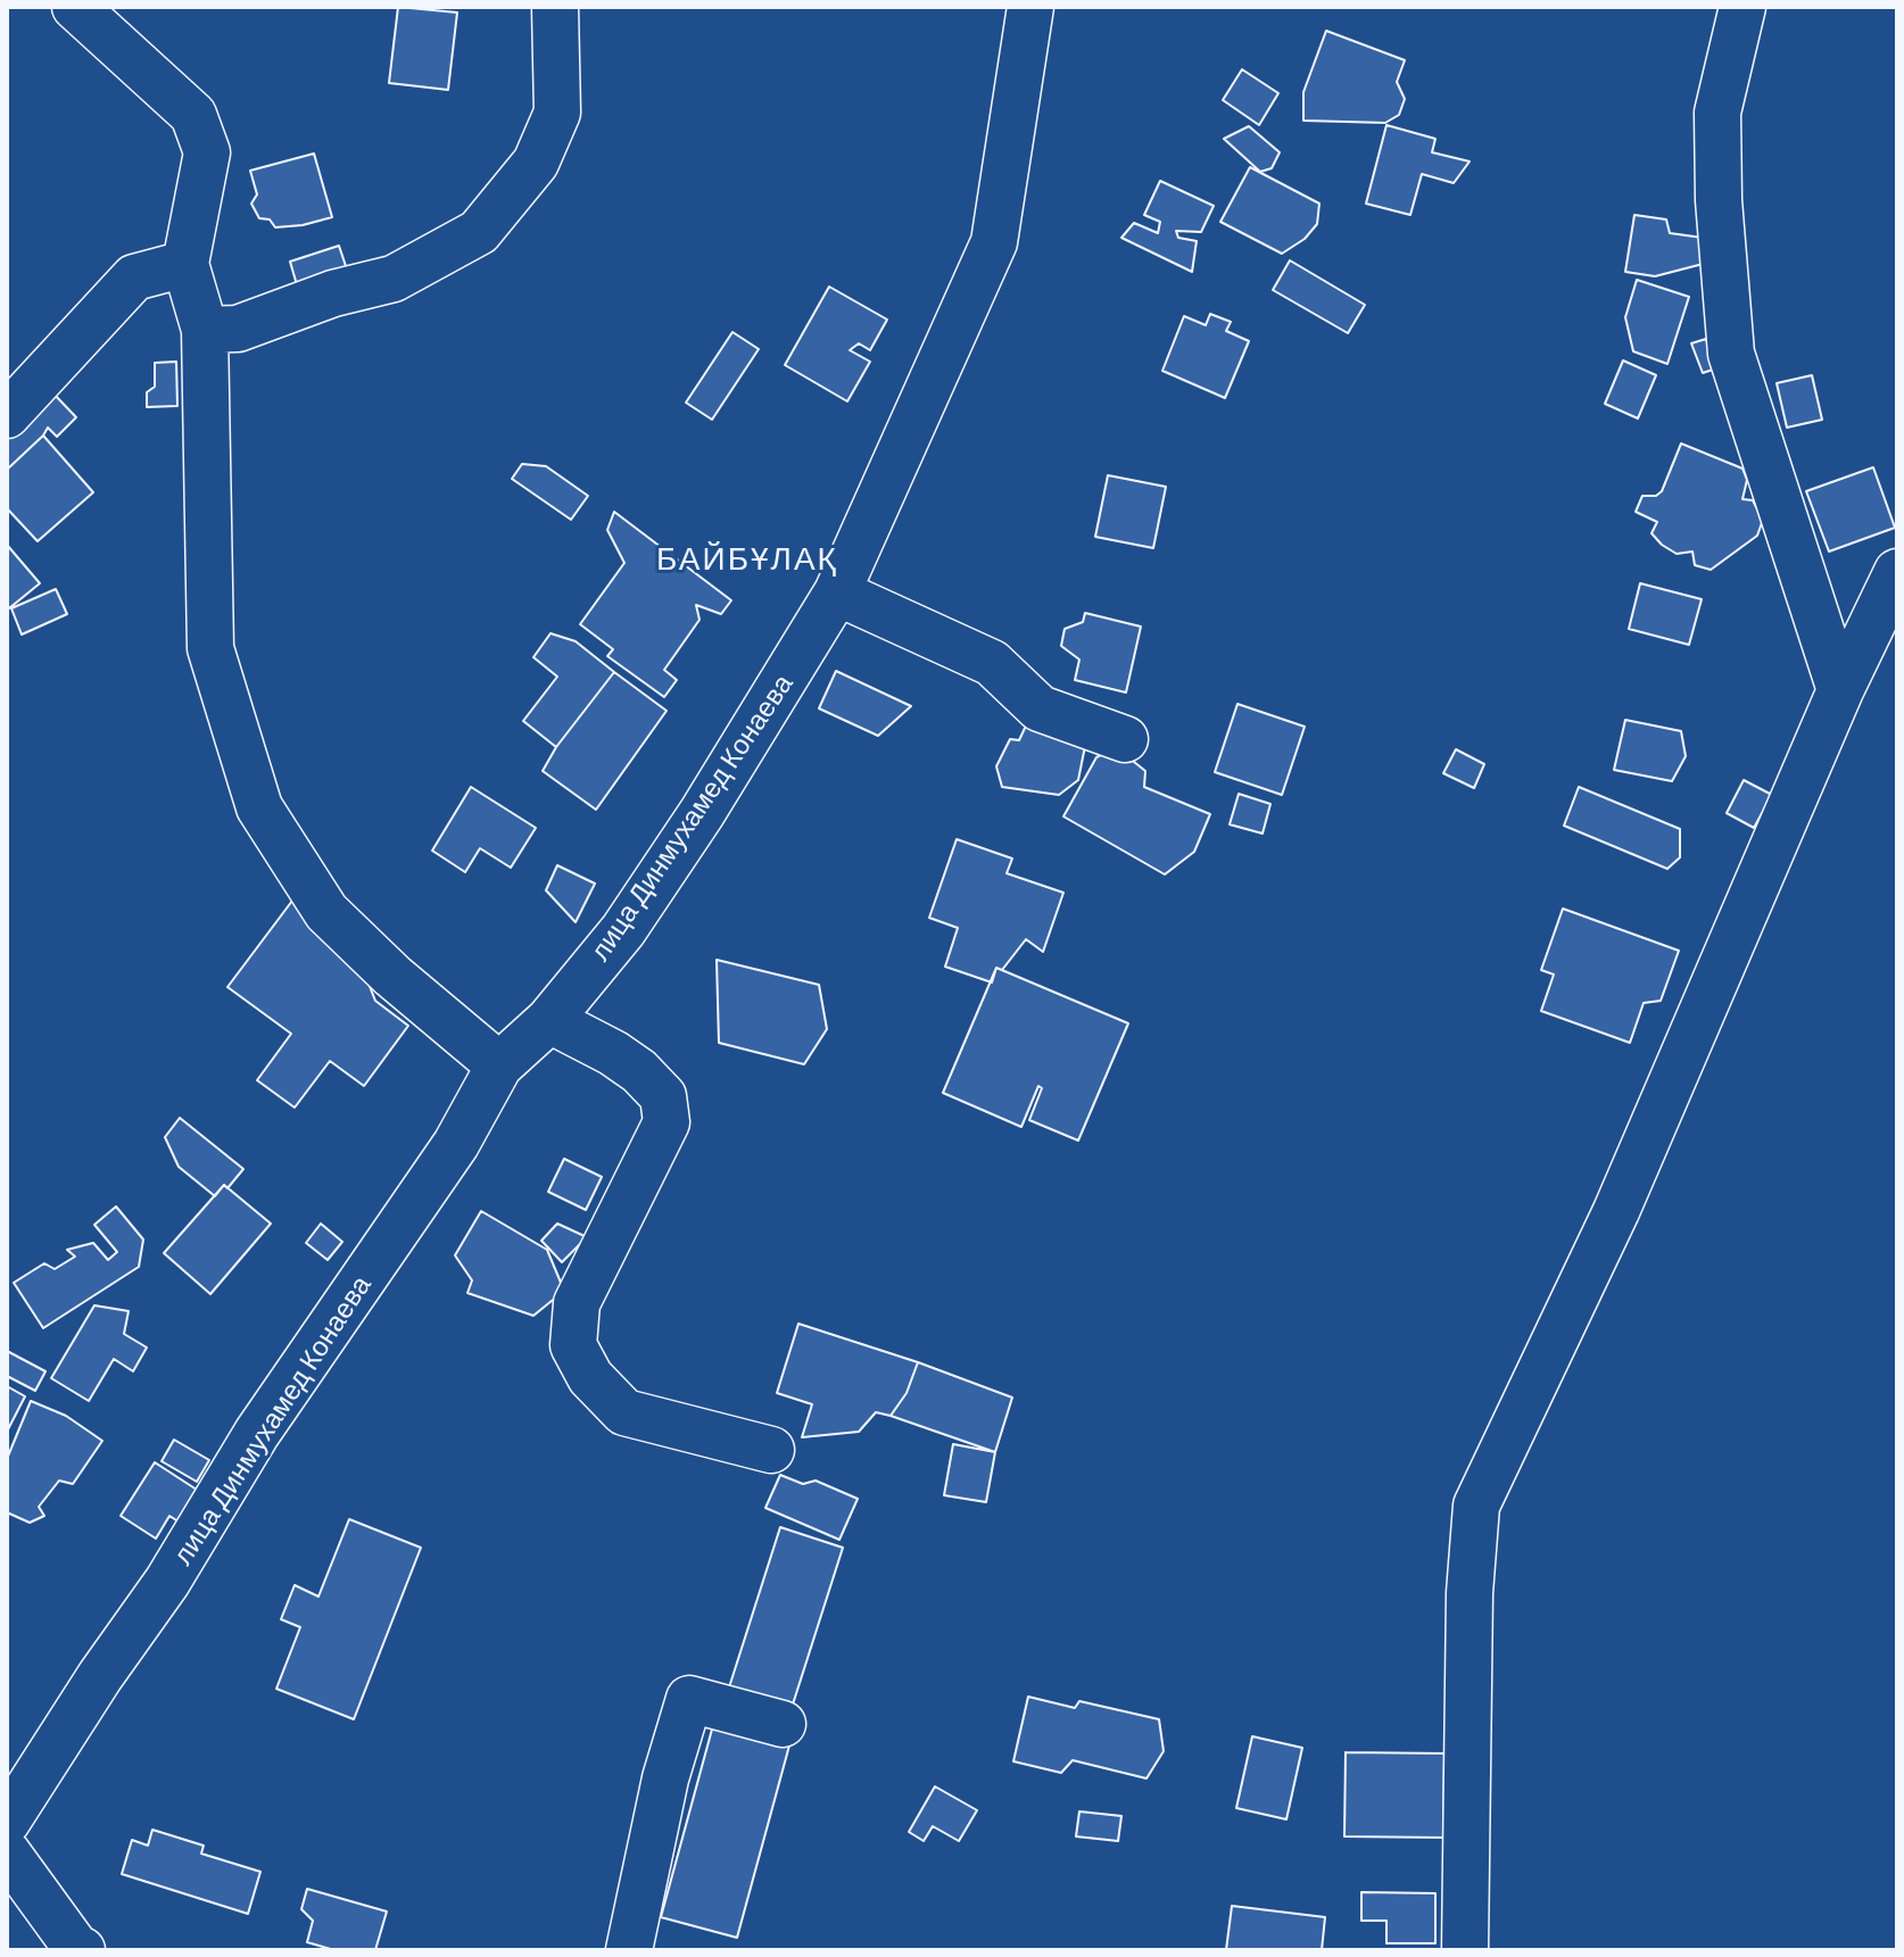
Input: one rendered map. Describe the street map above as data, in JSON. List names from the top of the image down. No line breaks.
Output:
{"streets":{"street":["лица Динмухамед Конаева"]},"districts":["БАЙБҰЛАҚ"]}
